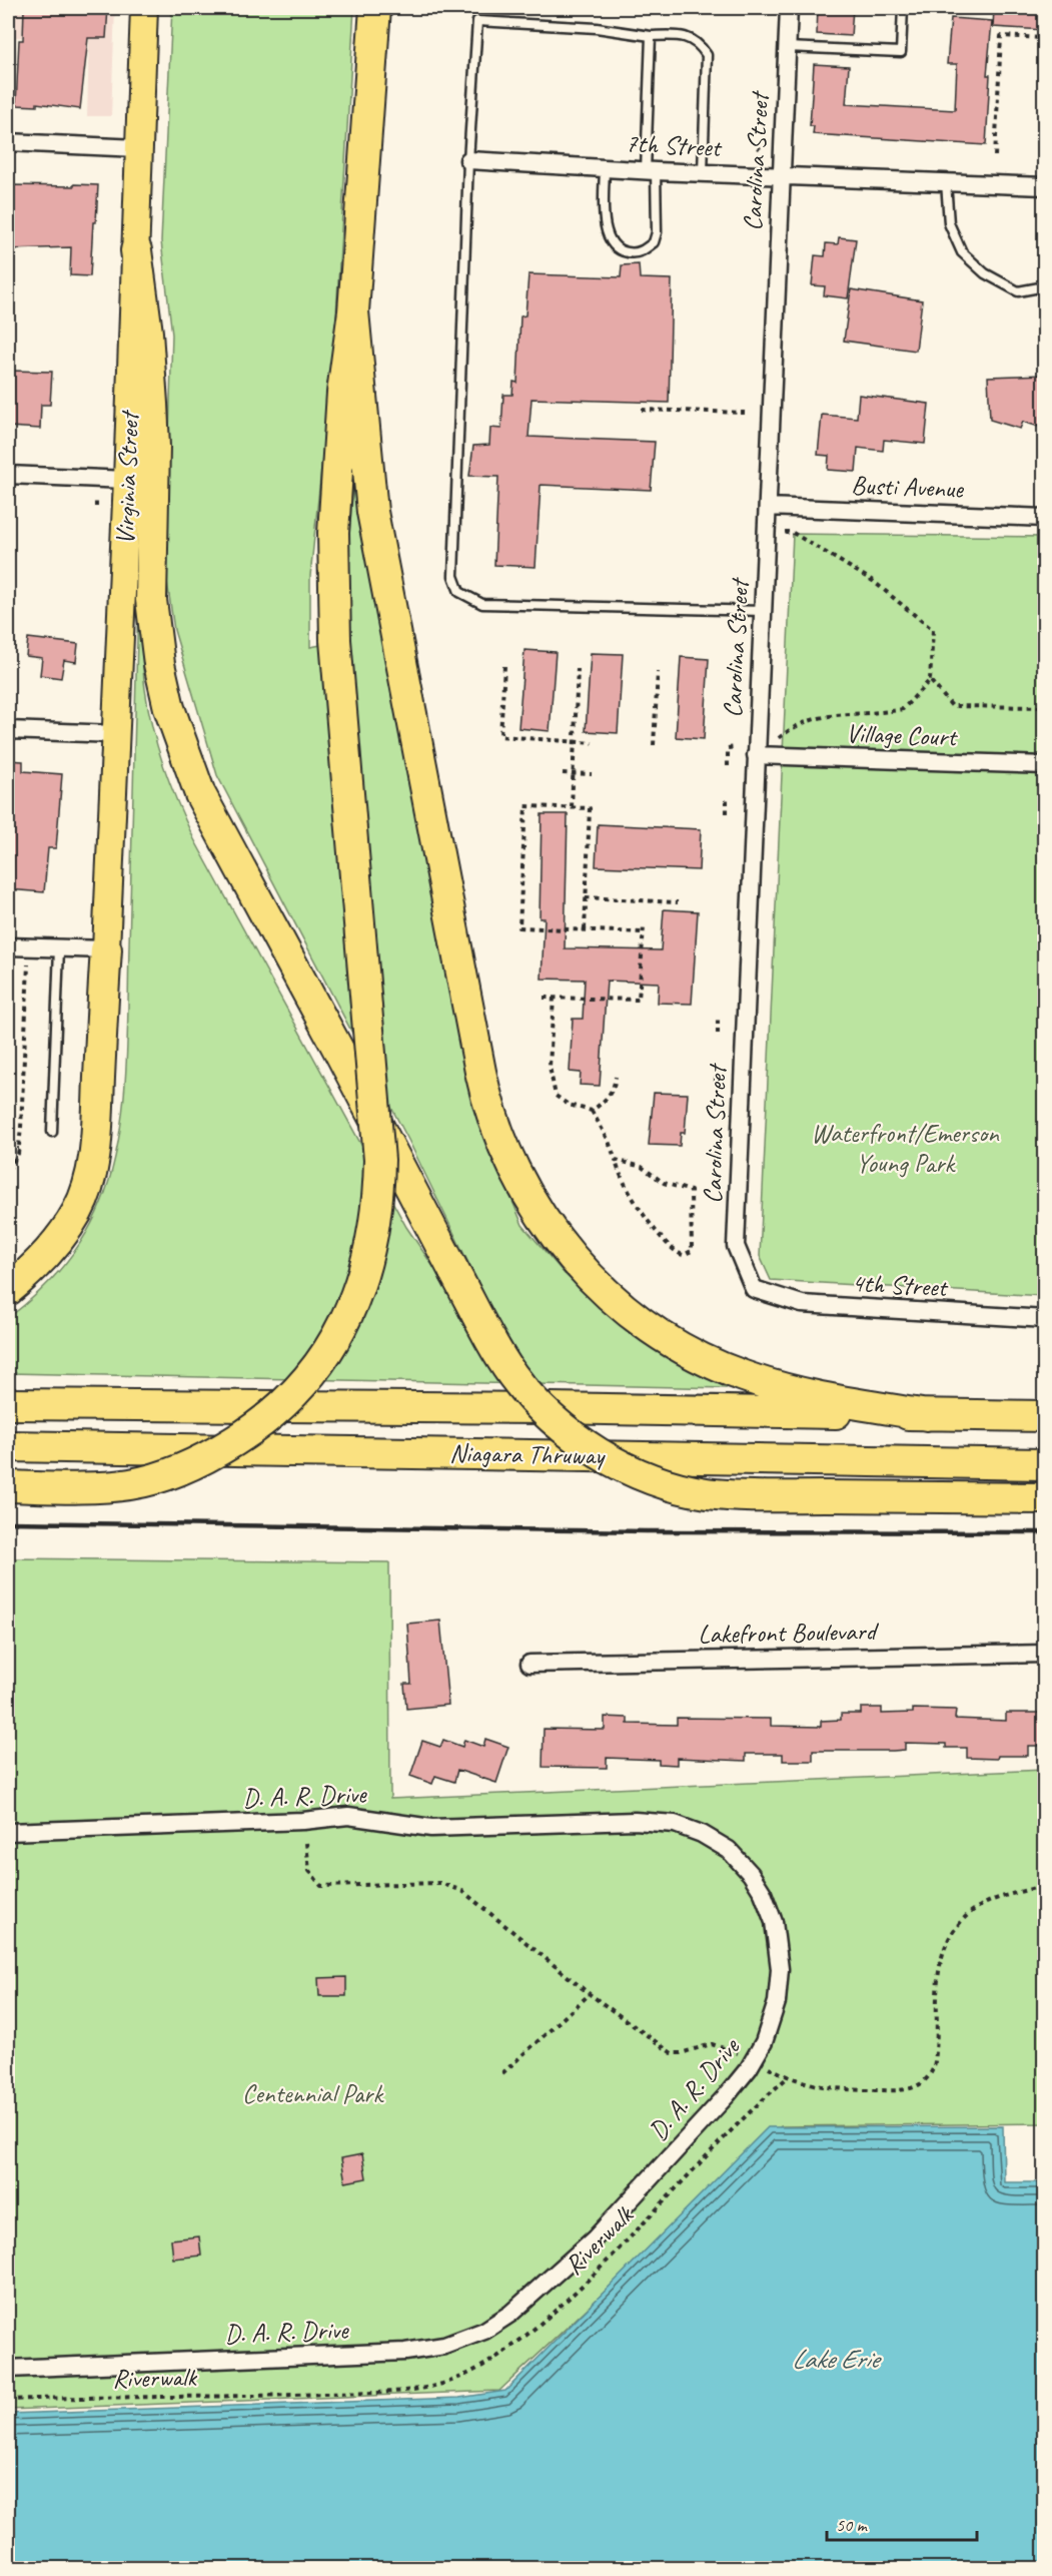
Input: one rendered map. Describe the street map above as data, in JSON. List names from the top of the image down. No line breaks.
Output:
{"streets":{"highway":["Niagara Thruway"],"main road":["Virginia Street"],"street":["7th Street","Carolina Street","Busti Avenue","Village Court","4th Street","Lakefront Boulevard","D. A. R. Drive"],"path":["Riverwalk"]},"crossings":[["7th Street","Carolina Street"],["Carolina Street","Busti Avenue"],["Carolina Street","Village Court"],["Carolina Street","4th Street"]],"water":["Lake Erie"],"parks":["Waterfront/Emerson Young Park","Centennial Park"],"scale_bar":"50 m"}
